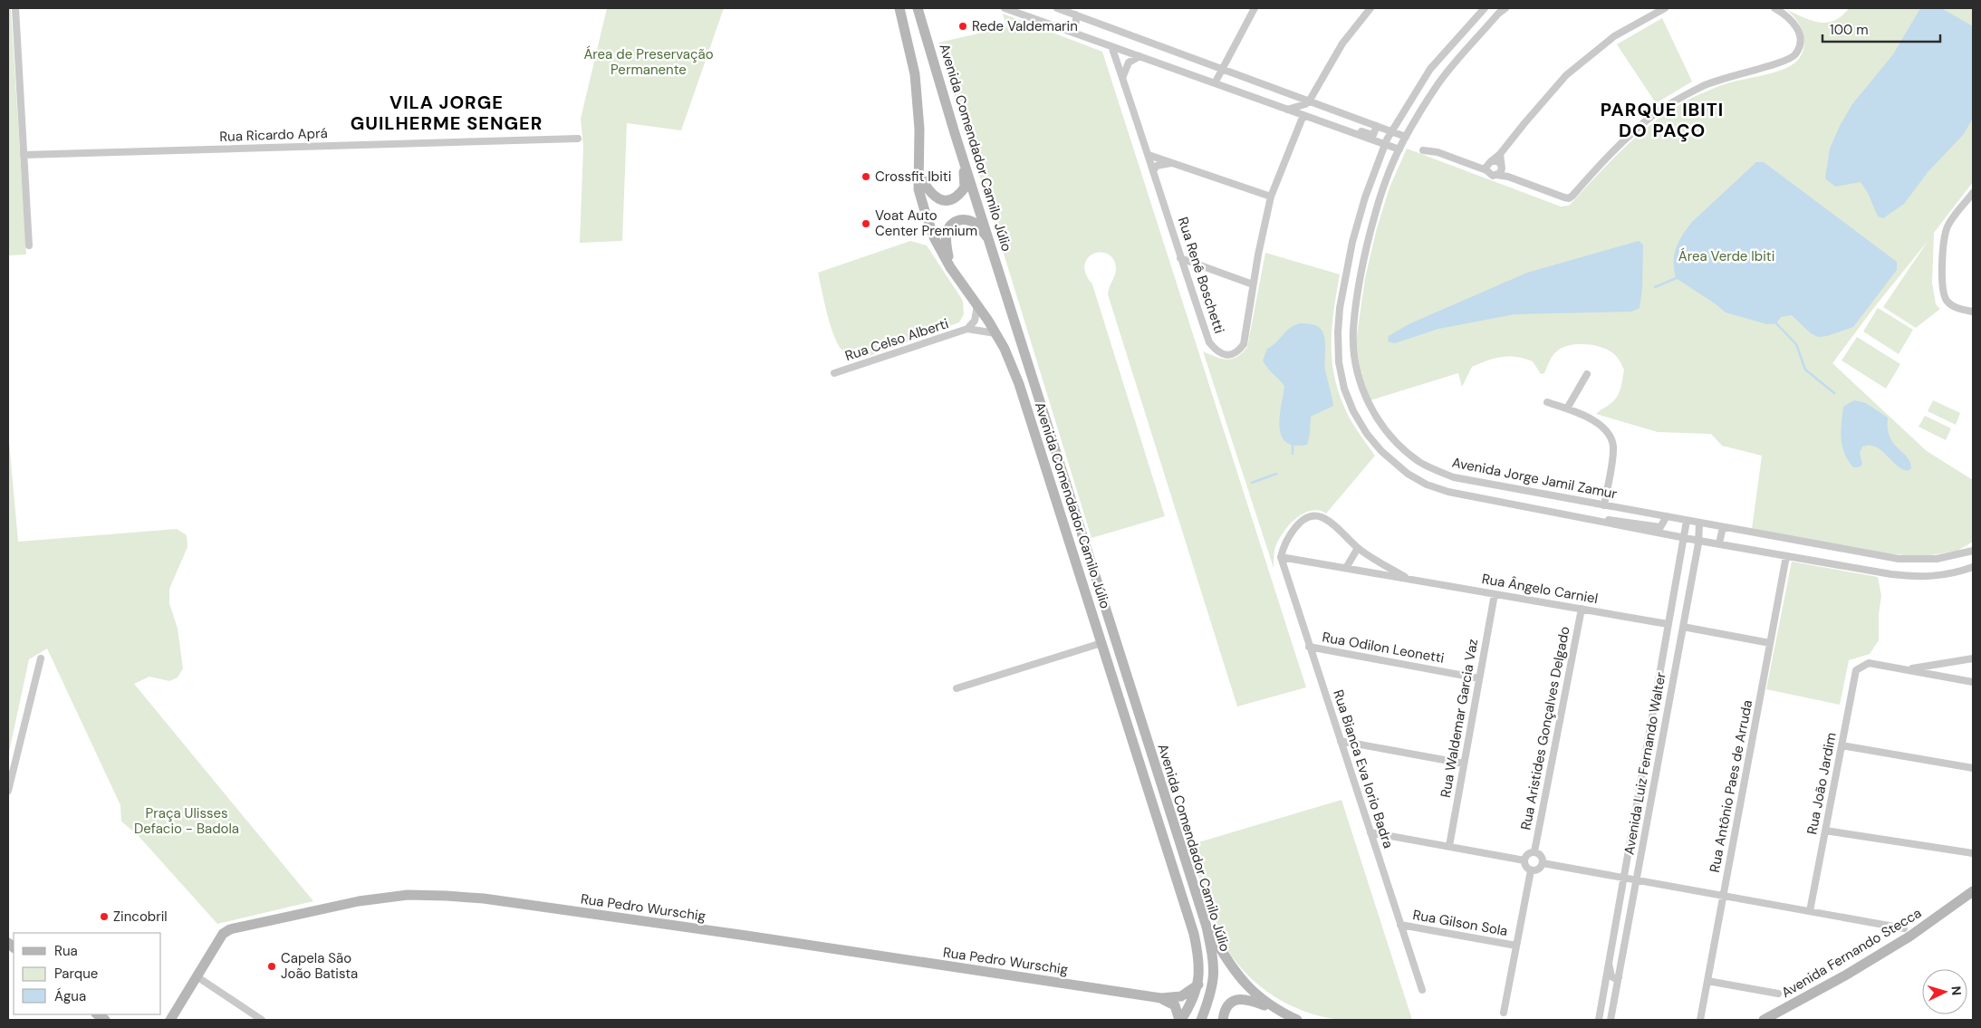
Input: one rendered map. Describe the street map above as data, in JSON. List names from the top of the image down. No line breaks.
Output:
{"streets":{"main road":["Avenida Comendador Camilo Júlio","Rua Pedro Wurschig","Avenida Fernando Stecca"],"street":["Rua Ricardo Aprá","Rua Renê Boschetti","Rua Celso Alberti","Avenida Jorge Jamil Zamur","Rua Ângelo Carniel","Rua Odilon Leonetti","Rua Waldemar Garcia Vaz","Rua Aristides Gonçalves Delgado","Avenida Luiz Fernando Walter","Rua Bianca Eva Iorio Badra","Rua João Jardim","Rua Antônio Paes de Arruda","Rua Gilson Sola"]},"crossings":[["Avenida Comendador Camilo Júlio","Rua Celso Alberti"],["Avenida Comendador Camilo Júlio","Rua Pedro Wurschig"],["Avenida Jorge Jamil Zamur","Avenida Luiz Fernando Walter"],["Avenida Jorge Jamil Zamur","Rua Antônio Paes de Arruda"],["Rua Ângelo Carniel","Rua Waldemar Garcia Vaz"],["Rua Ângelo Carniel","Rua Aristides Gonçalves Delgado"],["Rua Ângelo Carniel","Avenida Luiz Fernando Walter"],["Rua Ângelo Carniel","Rua Bianca Eva Iorio Badra"],["Rua Odilon Leonetti","Rua Waldemar Garcia Vaz"],["Rua Odilon Leonetti","Rua Bianca Eva Iorio Badra"],["Rua Bianca Eva Iorio Badra","Rua Gilson Sola"]],"districts":["VILA JORGE GUILHERME SENGER","PARQUE IBITI DO PAÇO"],"parks":["Área de Preservação Permanente","Área Verde Ibiti","Praça Ulisses Defacio - Badola"],"places":["Rede Valdemarin","Crossfit Ibiti","Voat Auto Center Premium","Zincobril","Capela São João Batista"],"legend":["Rua","Parque","Água"],"scale_bar":"100 m","north":"right"}
